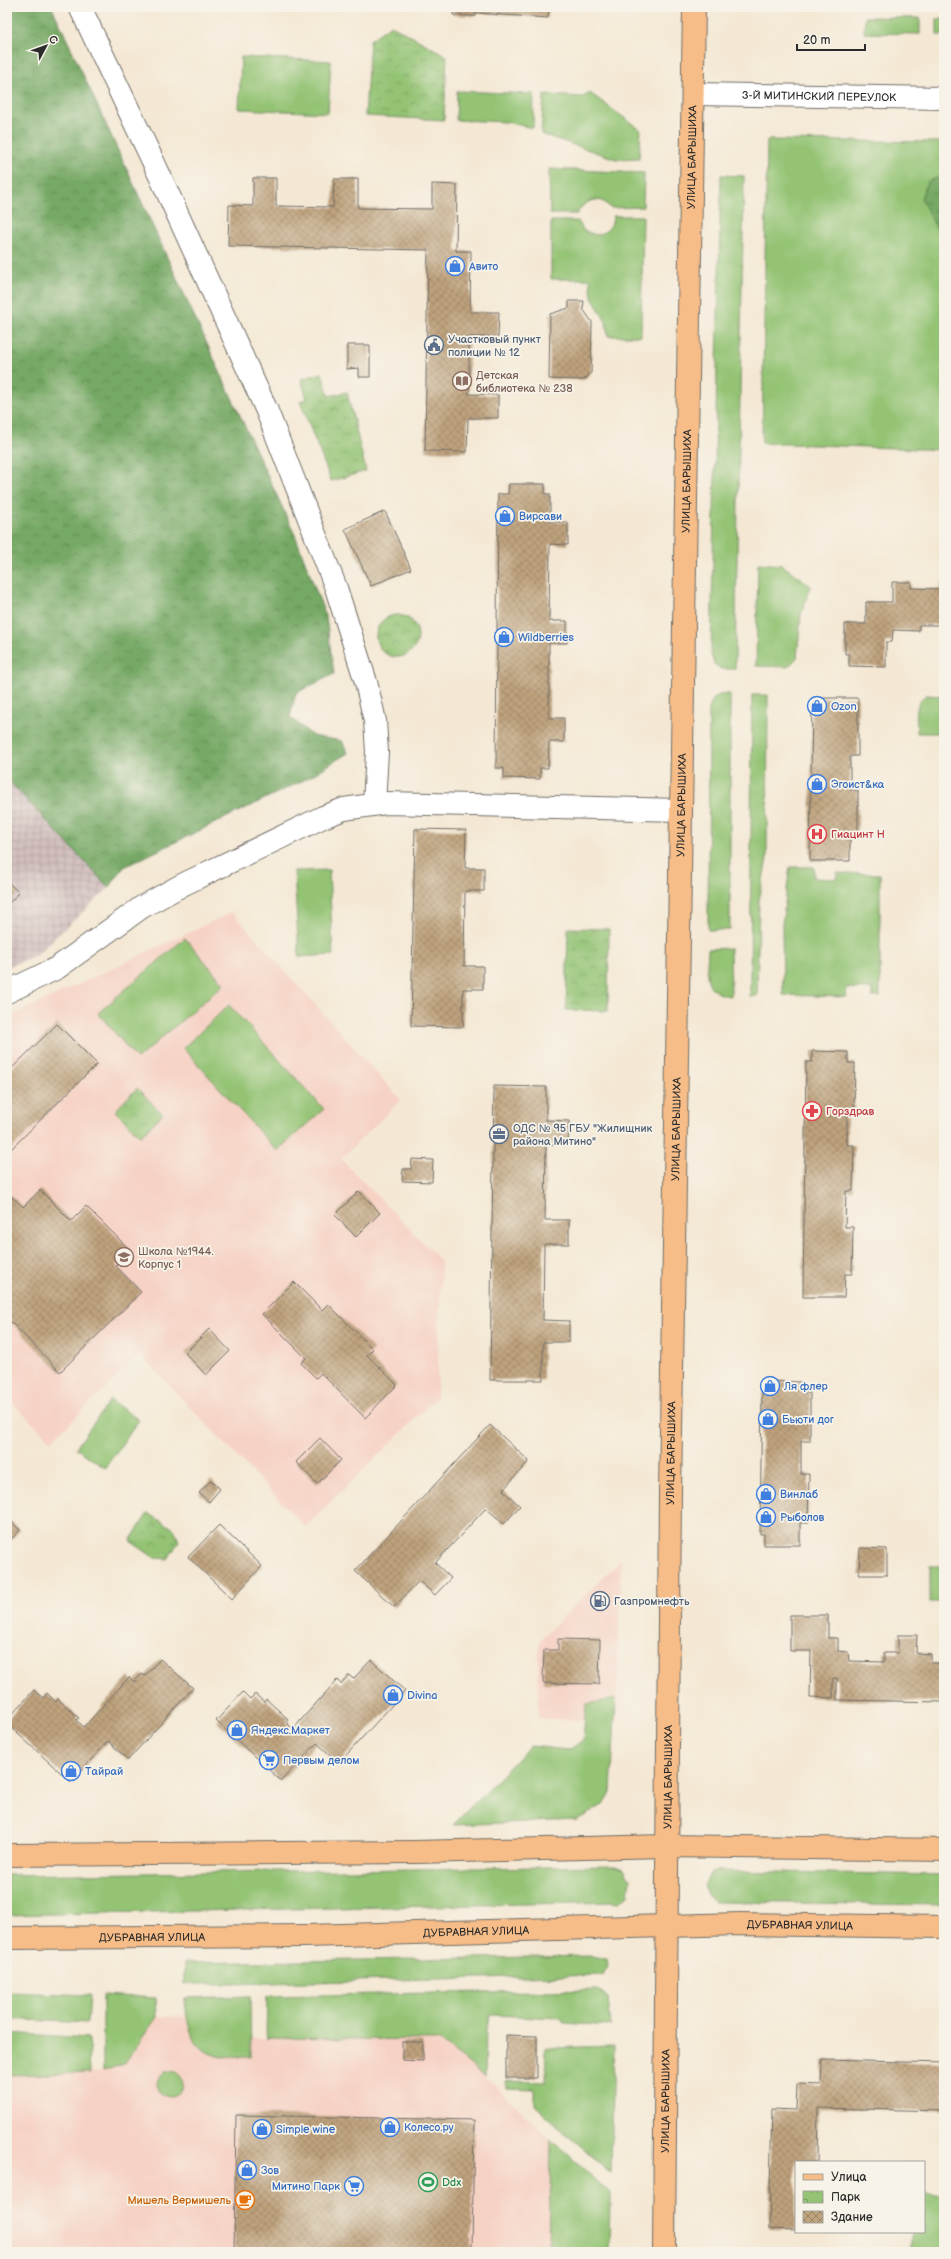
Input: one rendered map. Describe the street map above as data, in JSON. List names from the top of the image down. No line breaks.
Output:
{"streets":{"main road":["УЛИЦА БАРЫШИХА","ДУБРАВНАЯ УЛИЦА"],"street":["3-Й МИТИНСКИЙ ПЕРЕУЛОК"]},"crossings":[["3-Й МИТИНСКИЙ ПЕРЕУЛОК","УЛИЦА БАРЫШИХА"],["УЛИЦА БАРЫШИХА","ДУБРАВНАЯ УЛИЦА"]],"places":{"shop":["Авито","Вирсави","Wildberries","Ozon","Эгоист&ка","Ля флер","Бьюти дог","Винлаб","Рыболов","Divina","Яндекс.Маркет","Тайрай","Колесо.ру","Simple wine","Зов"],"public building":["Участковый пункт полиции № 12"],"library":["Детская библиотека № 238"],"hospital":["Гиацинт Н"],"pharmacy":["Горздрав"],"office":["ОДС № 95 ГБУ \"Жилищник района Митино\""],"school or university":["Школа №1944. Корпус 1"],"fuel station":["Газпромнефть"],"supermarket":["Первым делом","Митино Парк"],"sports":["Ddx"],"cafe":["Мишель Вермишель"]},"legend":["Улица","Парк","Здание"],"scale_bar":"20 m","north":"top right"}
